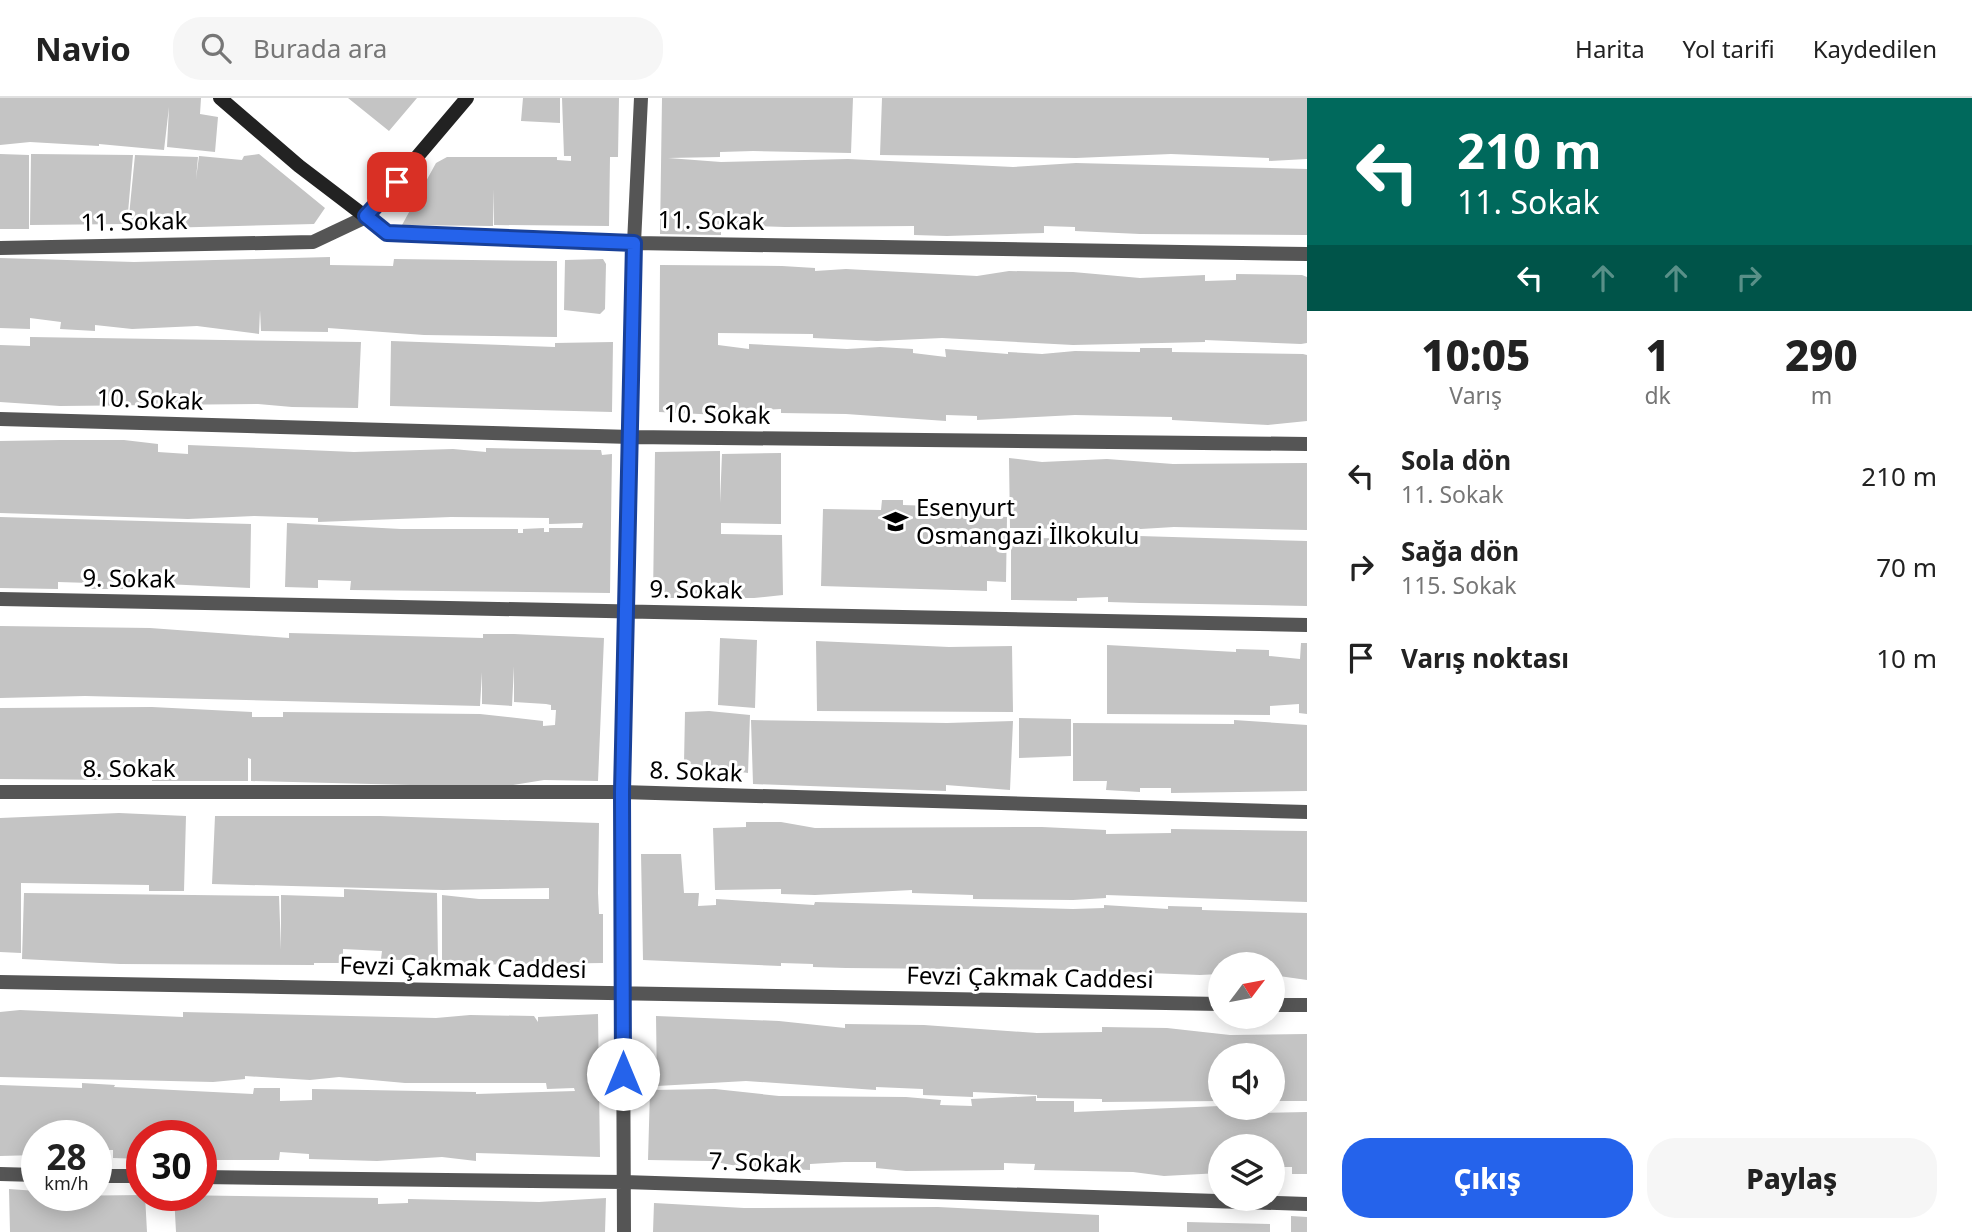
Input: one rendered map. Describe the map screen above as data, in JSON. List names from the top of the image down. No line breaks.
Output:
{"streets":{"street":["11. Sokak","10. Sokak","9. Sokak","8. Sokak","Fevzi Çakmak Caddesi","7. Sokak"]},"places":{"school or university":["Esenyurt Osmangazi İlkokulu"]},"north":"top right","page":{"header":"Navio","search":"Burada ara","nav":["Harita","Yol tarifi","Kaydedilen"],"turn":["210 m","11. Sokak"],"eta":["10:05","Varış","1","dk","290","m"],"list":[{"name":"Sola dön","note":"11. Sokak","value":"210 m"},{"name":"Sağa dön","note":"115. Sokak","value":"70 m"},{"name":"Varış noktası","value":"10 m"}],"speed":"28 km/h","limit":"30","buttons":["Çıkış","Paylaş"]}}
